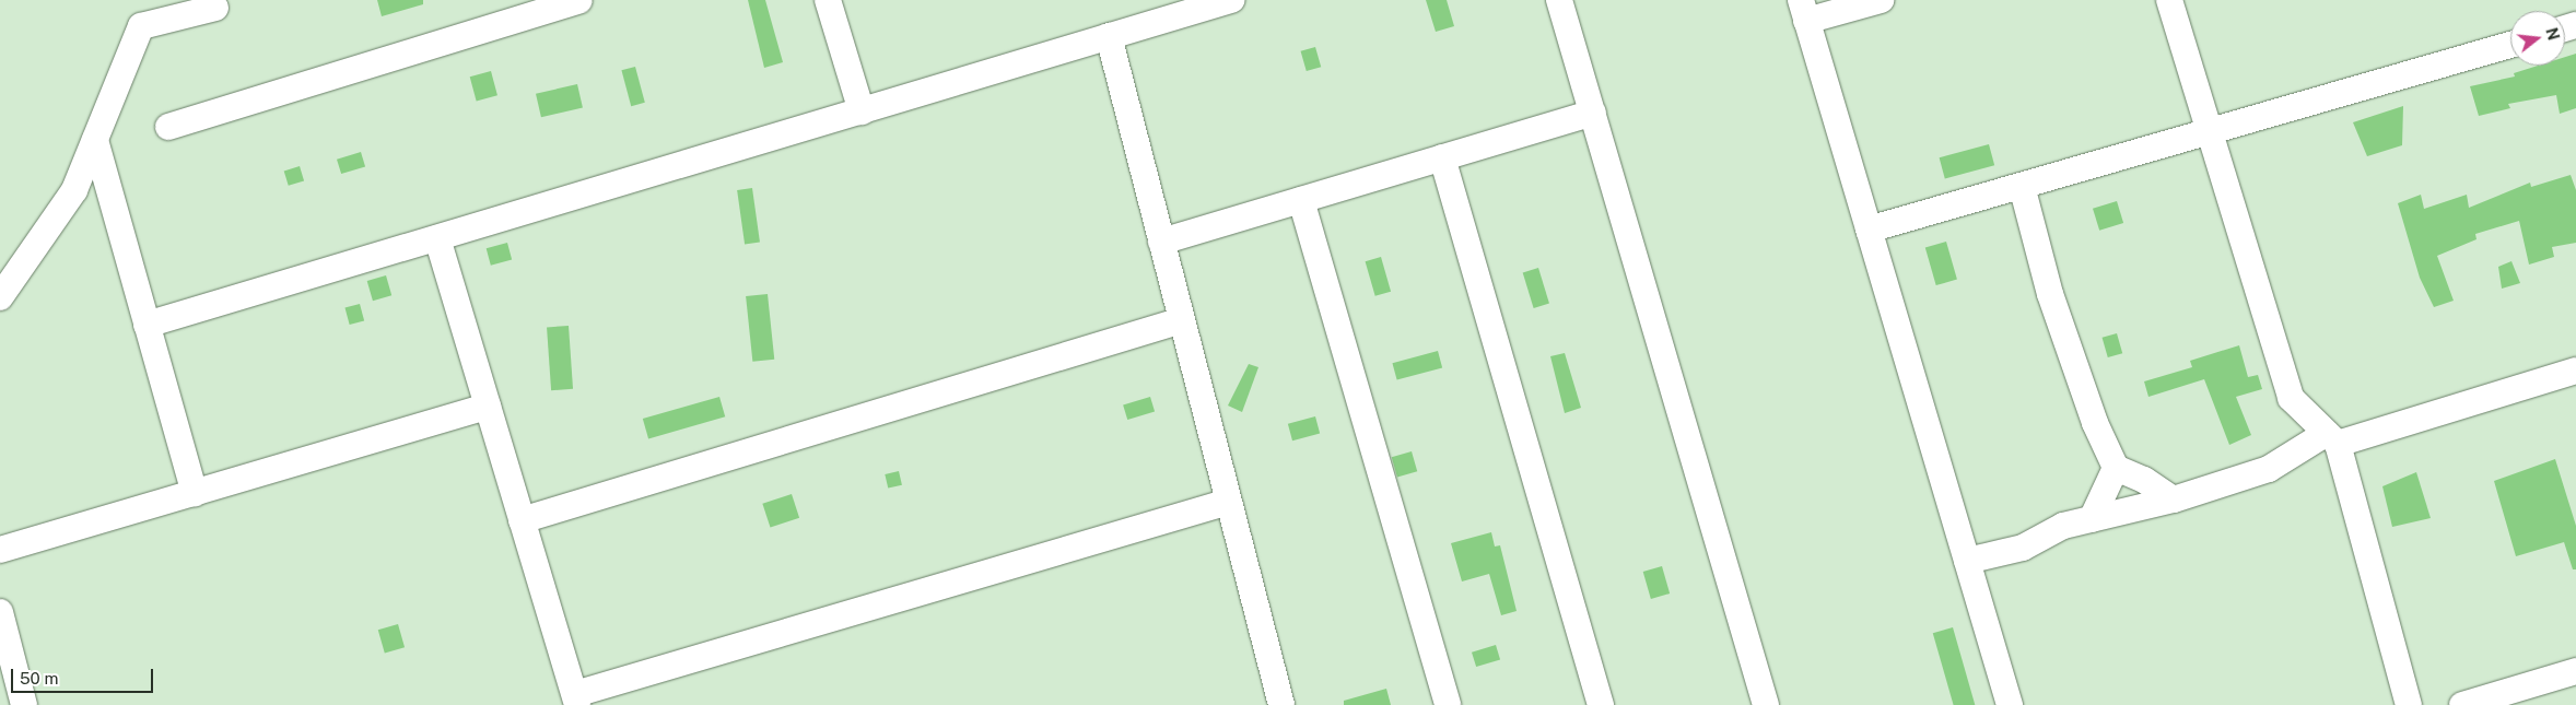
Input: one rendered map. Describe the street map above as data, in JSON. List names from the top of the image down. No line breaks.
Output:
{"scale_bar":"50 m","north":"right"}
